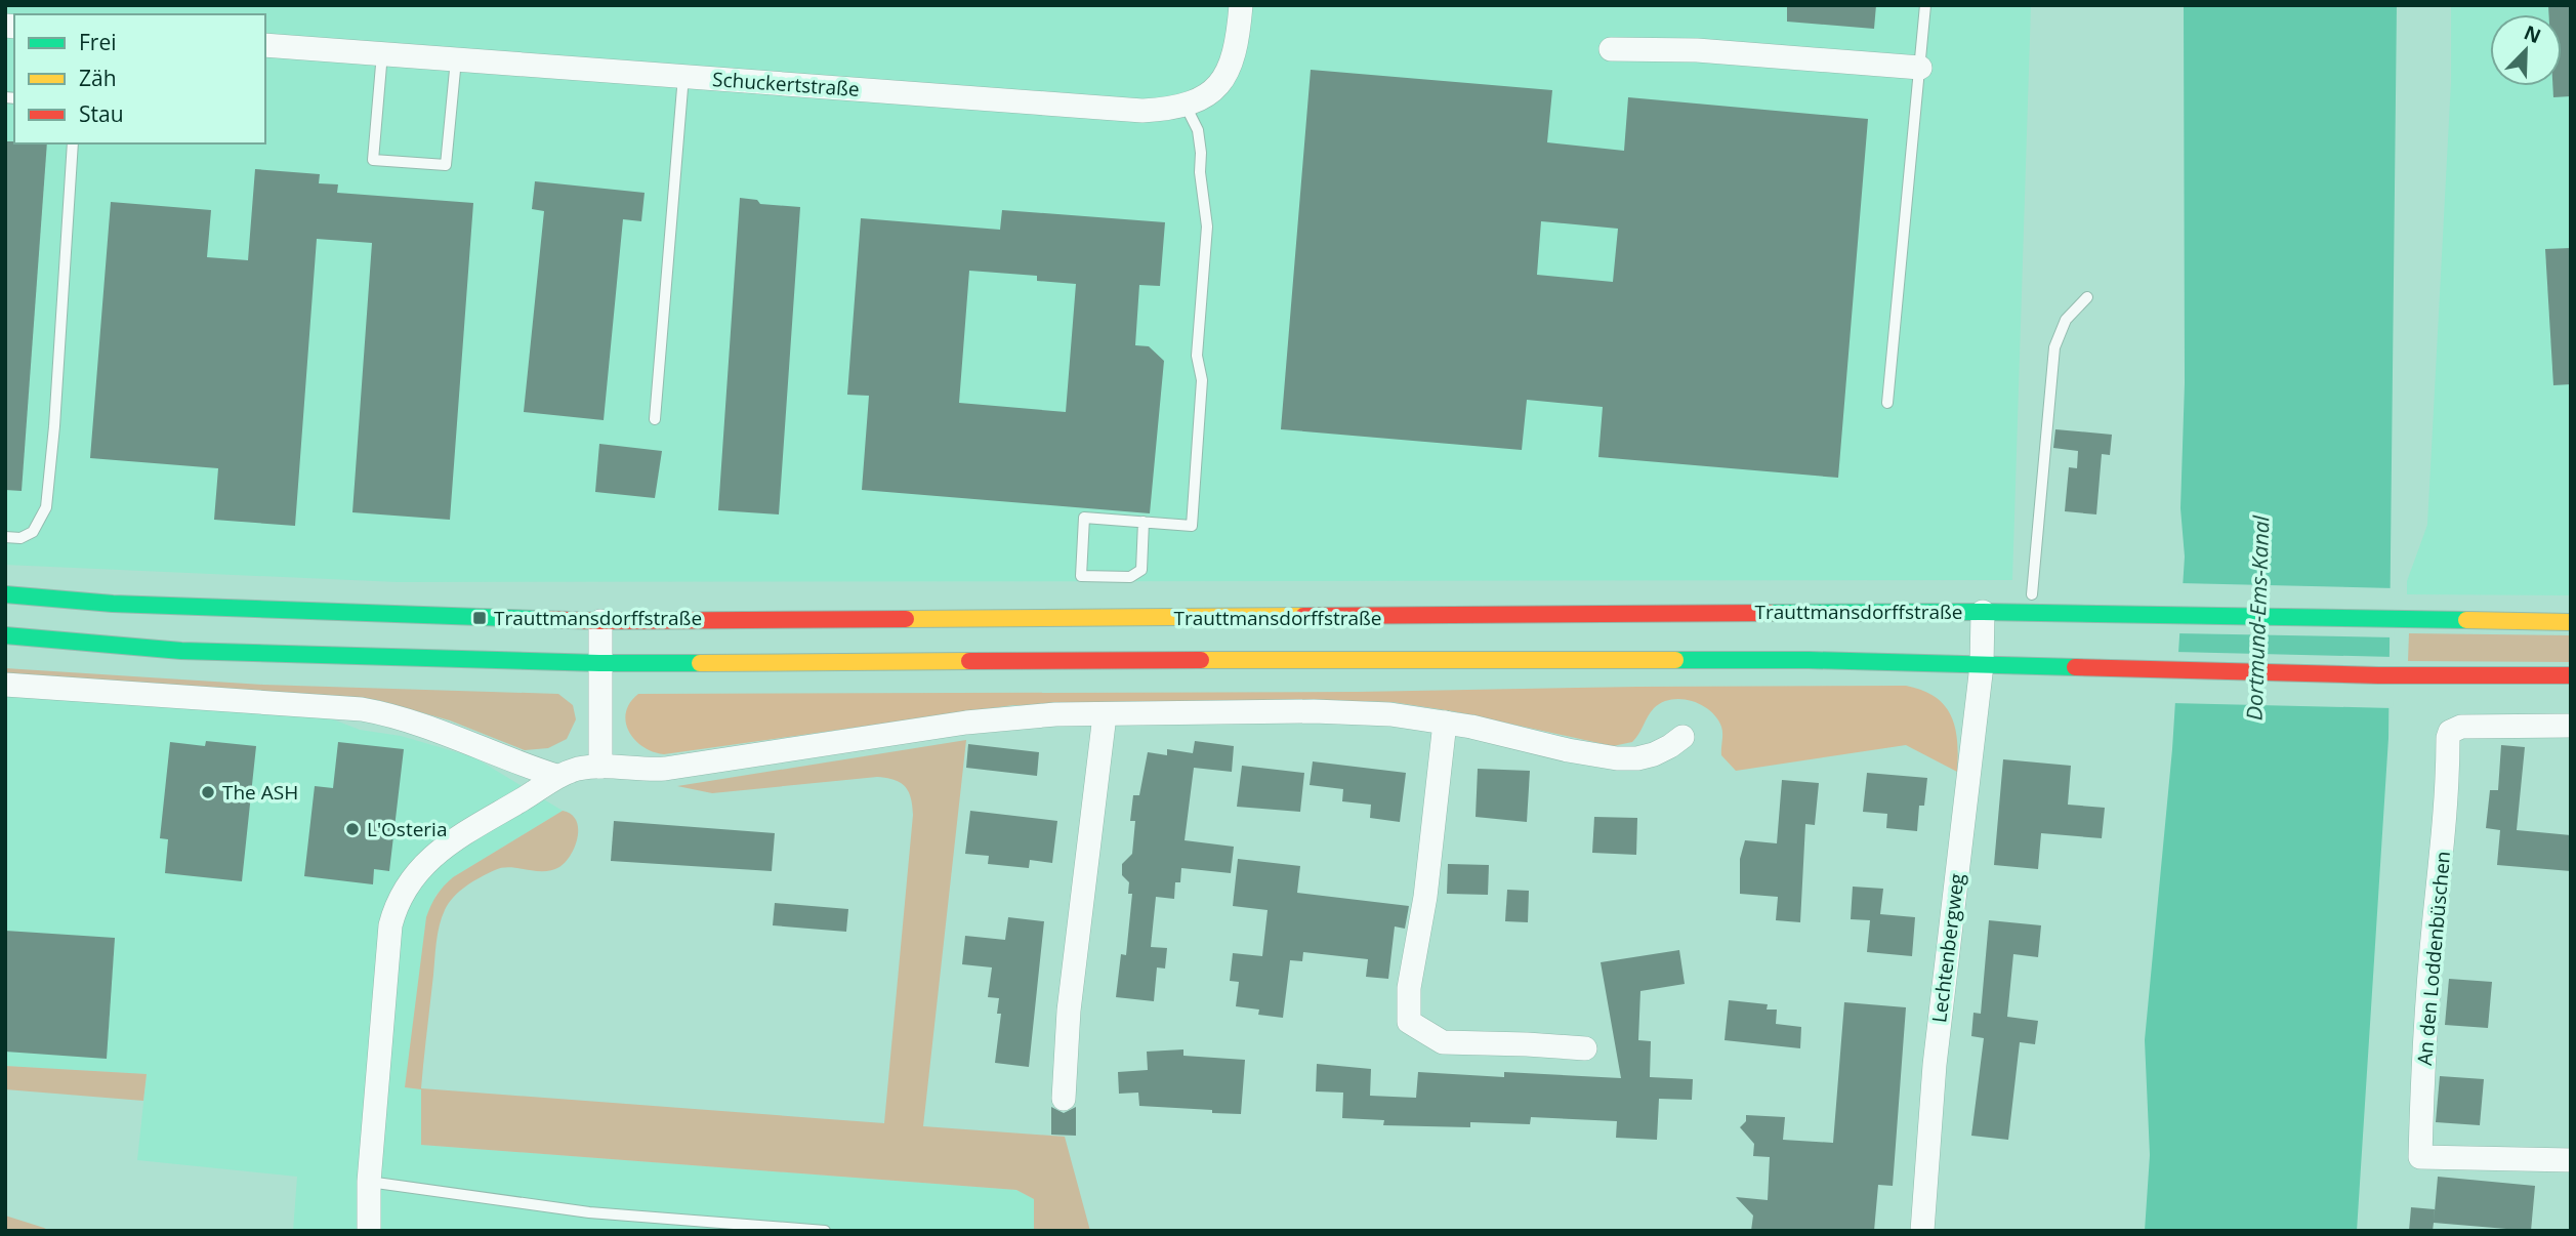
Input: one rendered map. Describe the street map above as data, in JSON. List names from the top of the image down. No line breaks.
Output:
{"streets":{"main road":["Trauttmansdorffstraße"],"street":["Schuckertstraße","Lechtenbergweg","An den Loddenbüschen"]},"crossings":[["Trauttmansdorffstraße","Lechtenbergweg"]],"water":["Dortmund-Ems-Kanal"],"places":{"transit":["Trauttmansdorffstraße"],"other":["The ASH","L'Osteria"]},"legend":["Frei","Zäh","Stau"],"north":"top right"}
